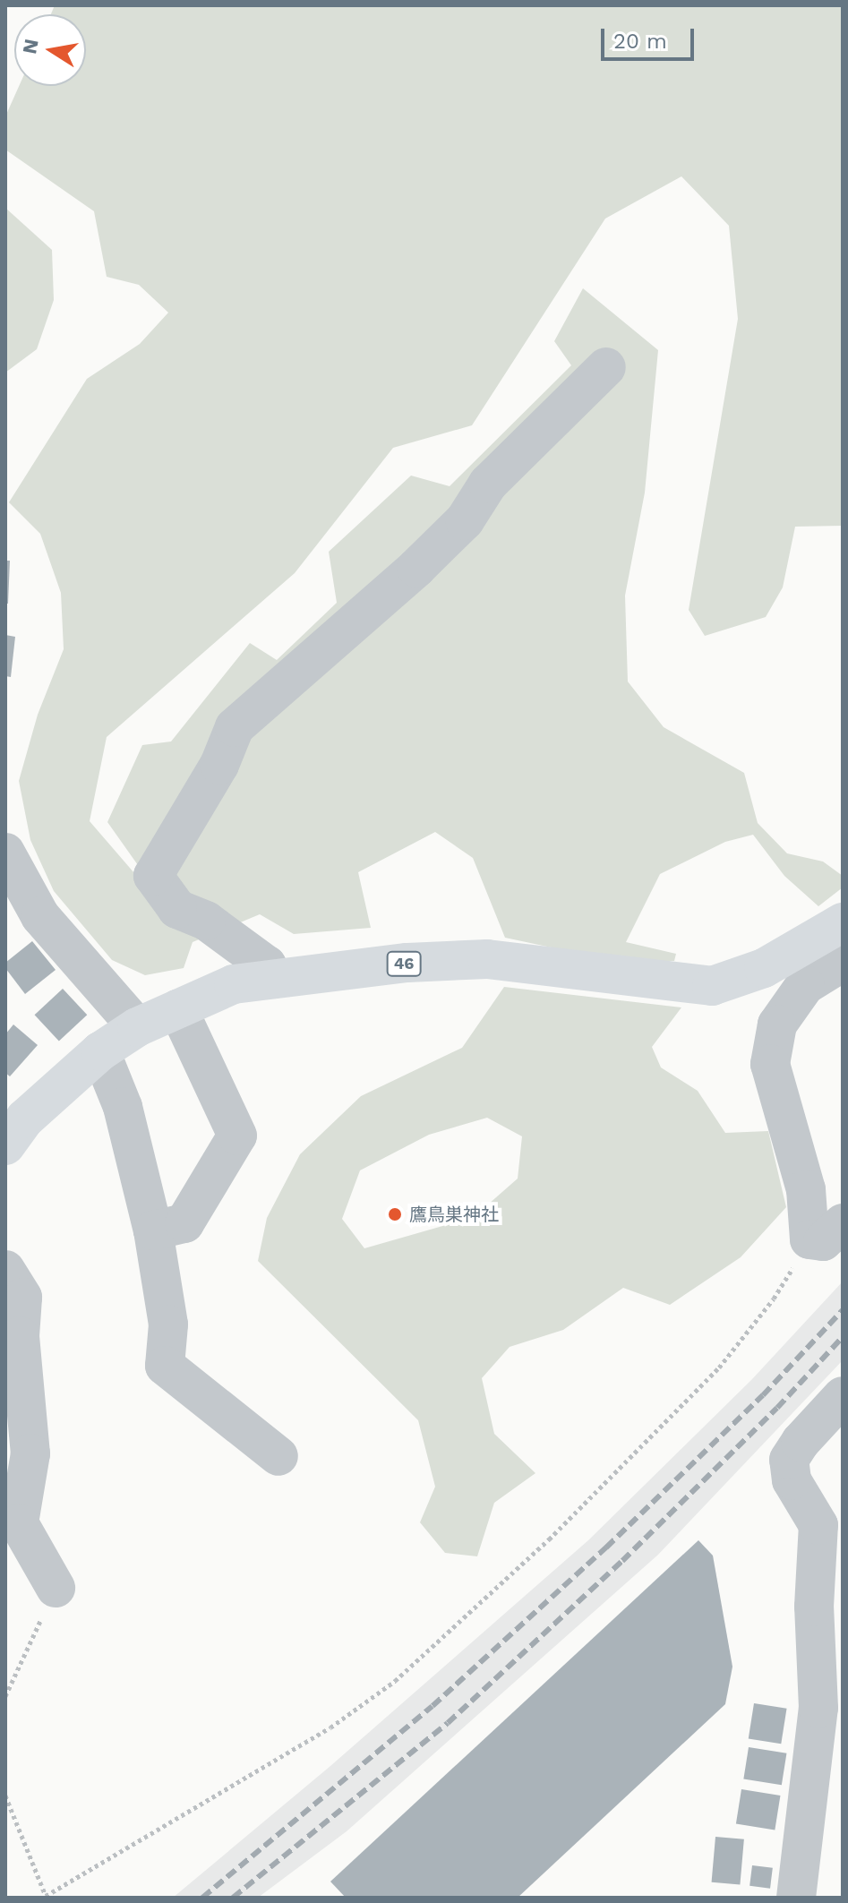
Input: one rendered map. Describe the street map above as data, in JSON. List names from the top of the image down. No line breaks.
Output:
{"streets":{"main road":["46"]},"places":["鷹鳥巣神社"],"scale_bar":"20 m","north":"left"}
